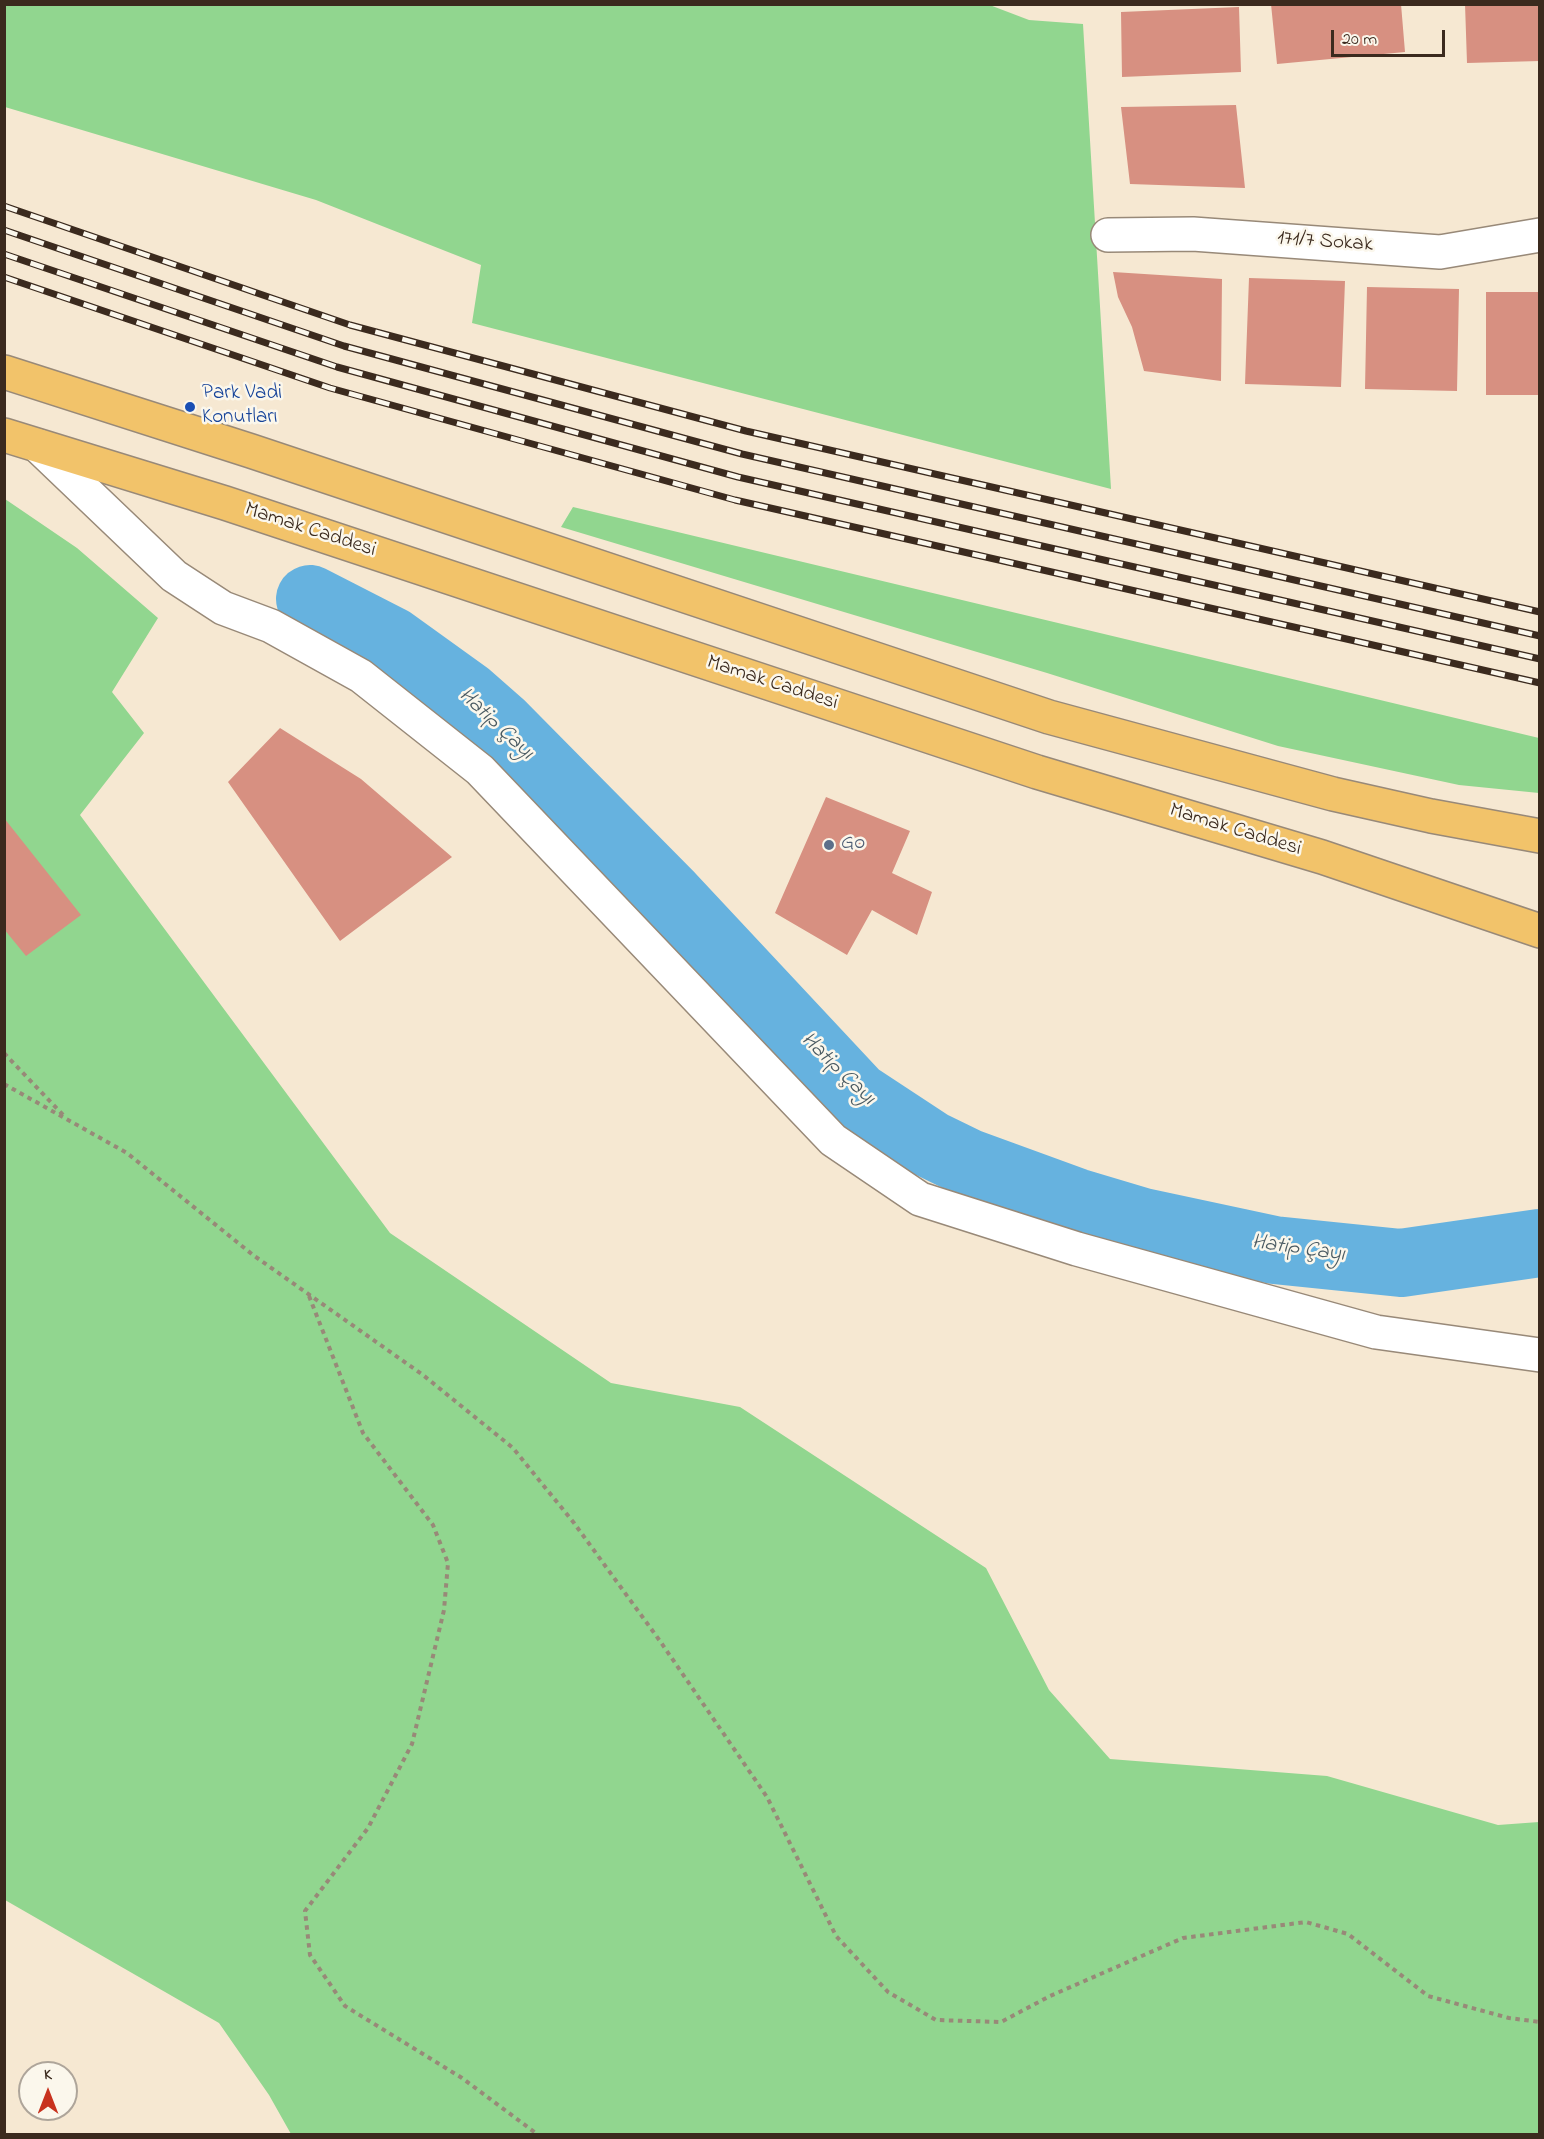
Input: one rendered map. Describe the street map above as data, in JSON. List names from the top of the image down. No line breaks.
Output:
{"streets":{"main road":["Mamak Caddesi"],"street":["171/7 Sokak"]},"water":["Hatip Çayı"],"places":["Park Vadi Konutları","Go"],"scale_bar":"20 m","north":"top"}
